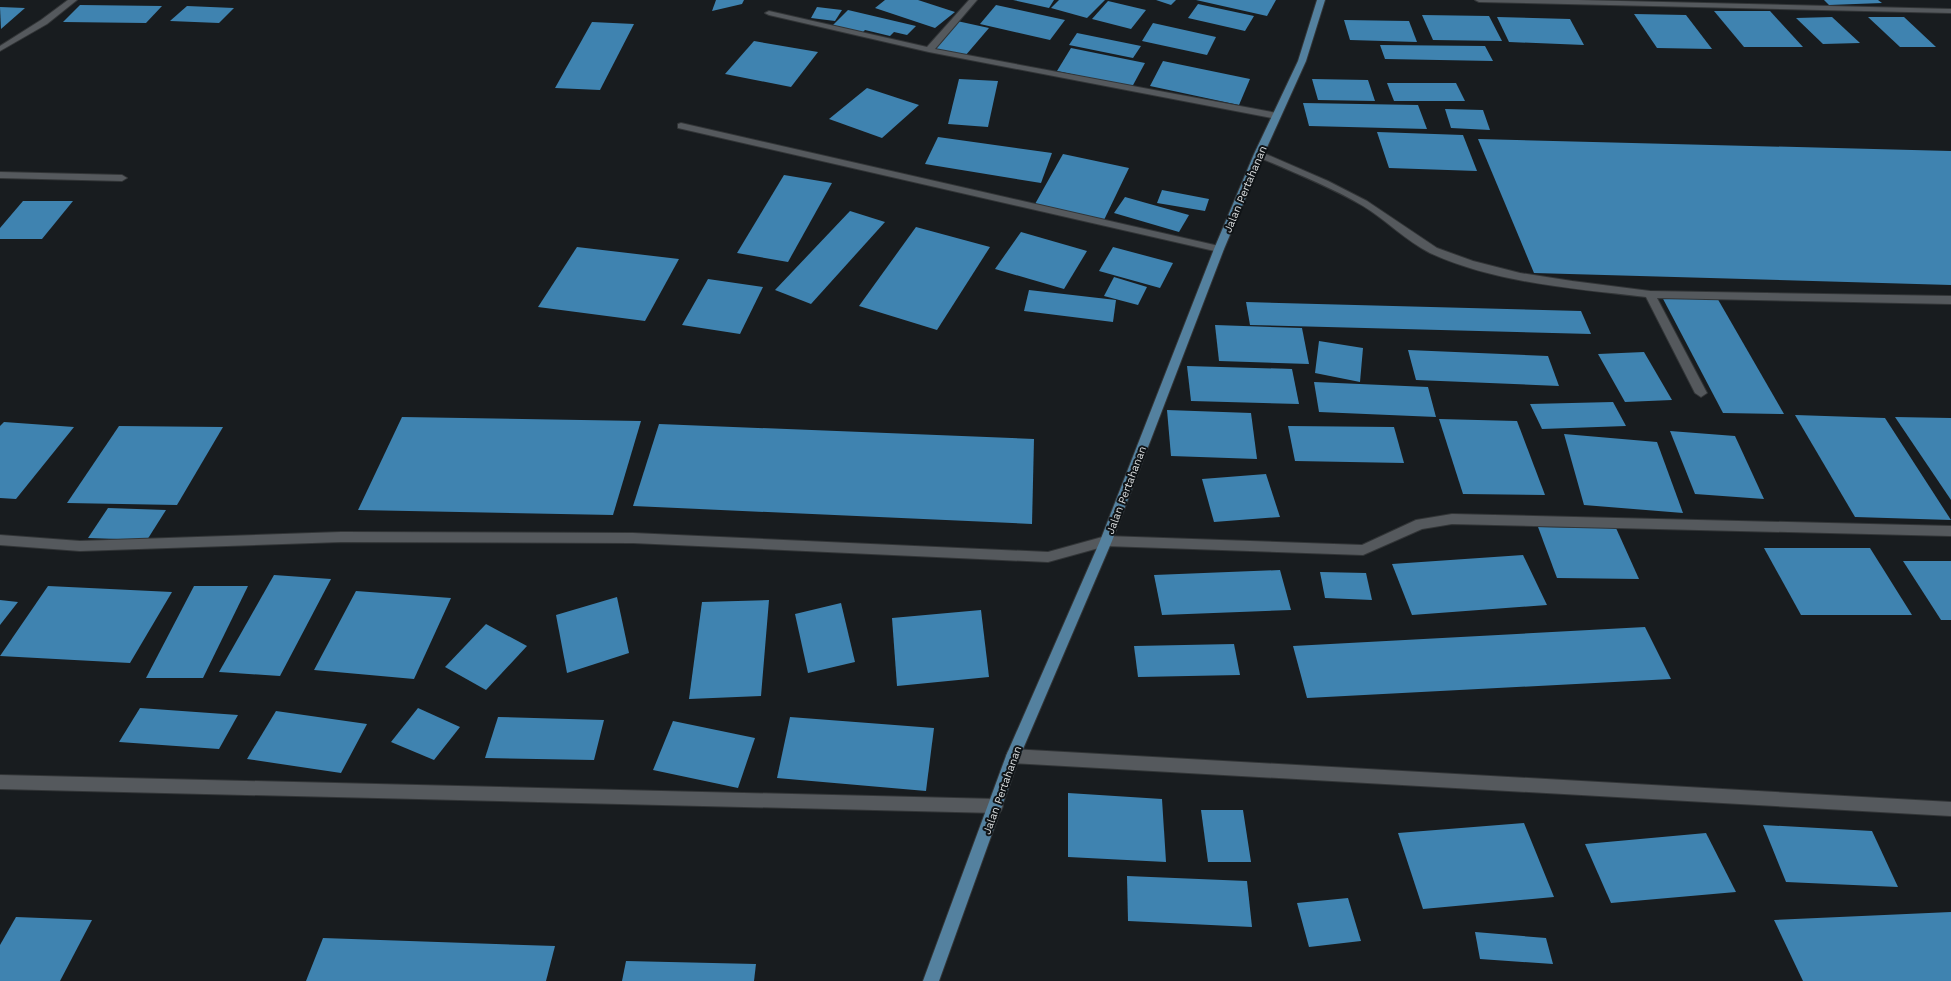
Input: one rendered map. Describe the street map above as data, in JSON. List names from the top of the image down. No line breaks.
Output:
{"streets":{"main road":["Jalan Pertahanan"]}}
